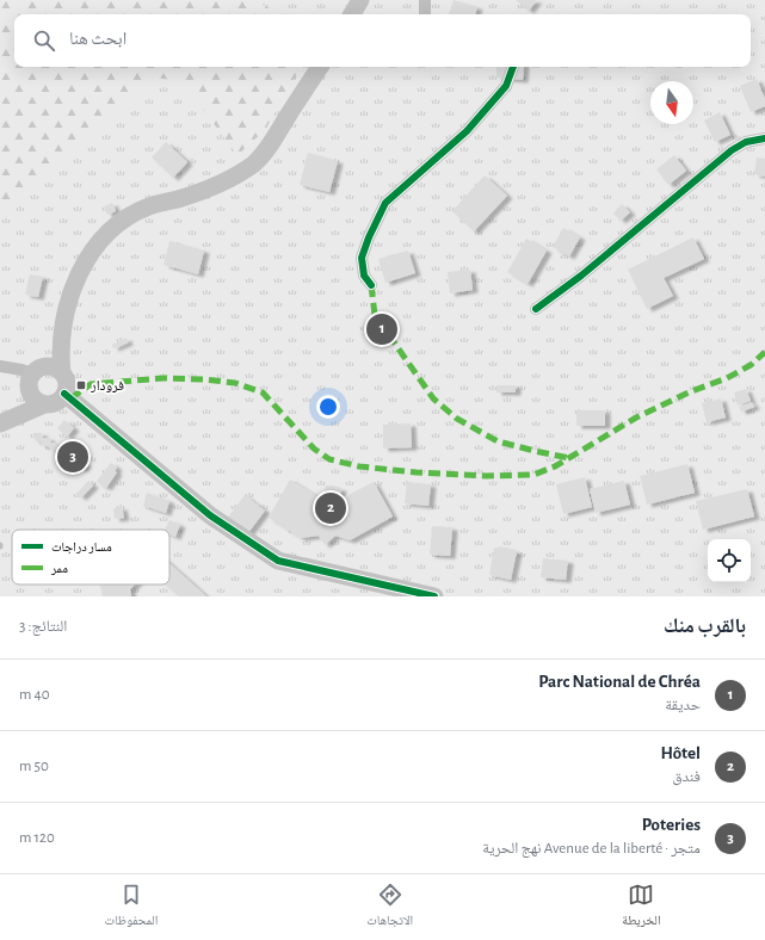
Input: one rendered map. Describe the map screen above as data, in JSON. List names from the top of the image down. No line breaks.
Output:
{"places":{"transit":["فرودار"]},"legend":["مسار دراجات","ممر"],"north":"bottom","page":{"search":"ابحث هنا","pins":["1","3","2"],"heading":["بالقرب منك","النتائج: 3"],"list":[{"mark":"1","name":"Parc National de Chréa","note":"حديقة","value":"40 m"},{"mark":"2","name":"Hôtel","note":"فندق","value":"50 m"},{"mark":"3","name":"Poteries","note":"متجر · Avenue de la liberté نهج الحرية","value":"120 m"}],"nav":["الخريطة","الاتجاهات","المحفوظات"]}}
